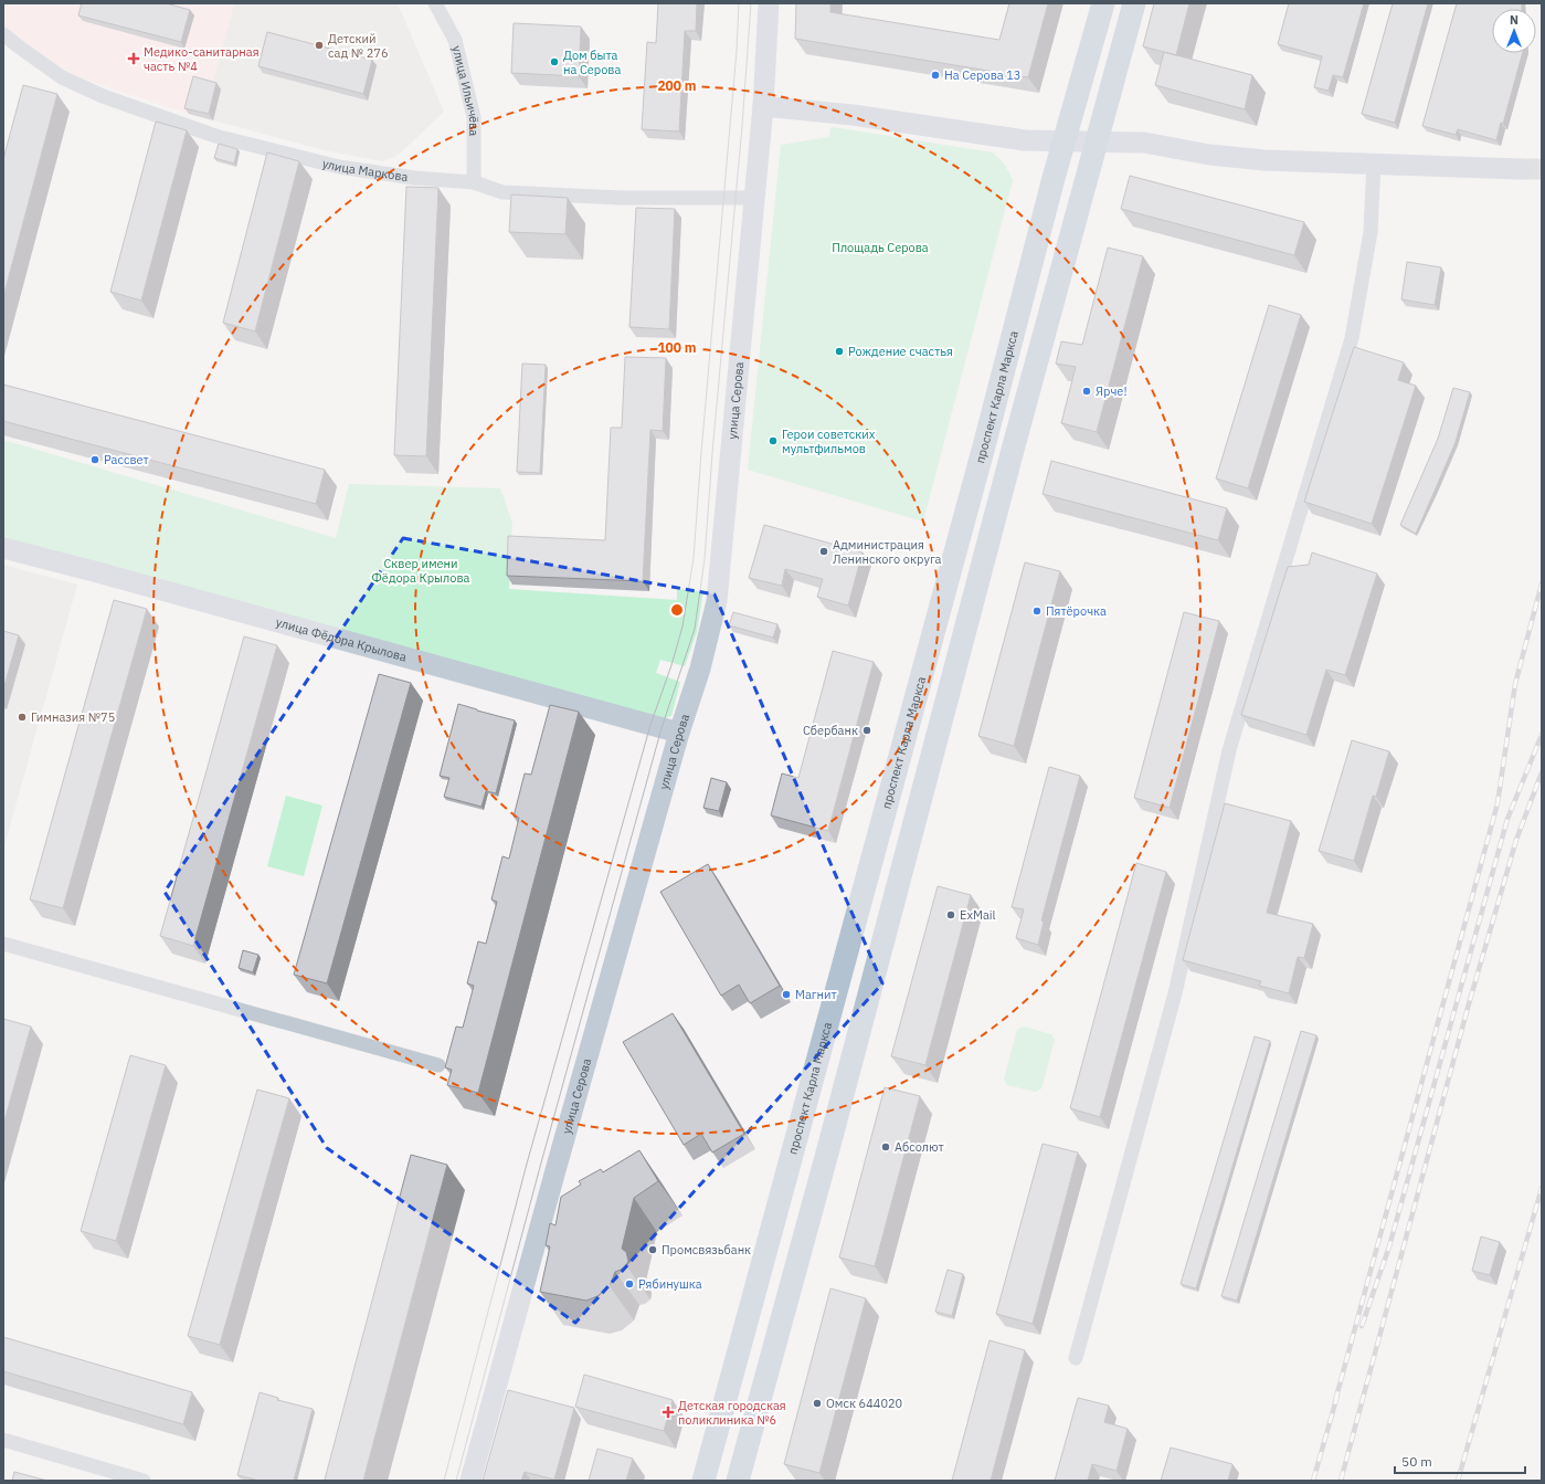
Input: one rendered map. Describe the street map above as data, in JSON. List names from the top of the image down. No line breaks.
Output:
{"streets":{"main road":["проспект Карла Маркса"],"street":["улица Ильичёва","улица Маркова","улица Серова","улица Фёдора Крылова"]},"crossings":[["улица Ильичёва","улица Маркова"],["улица Маркова","улица Серова"],["улица Серова","улица Фёдора Крылова"]],"parks":["Площадь Серова","Сквер имени Фёдора Крылова"],"places":{"other":["Детский сад № 276","Дом быта на Серова","На Серова 13","Рождение счастья","Ярче!","Герои советских мультфильмов","Рассвет","Администрация Ленинского округа","Пятёрочка","Гимназия №75","Сбербанк","ExMail","Магнит","Абсолют","Промсвязьбанк","Рябинушка","Омск 644020"],"health":["Медико-санитарная часть №4","Детская городская поликлиника №6"]},"scale_bar":"50 m","north":"top","rings":["200 m","100 m"]}
